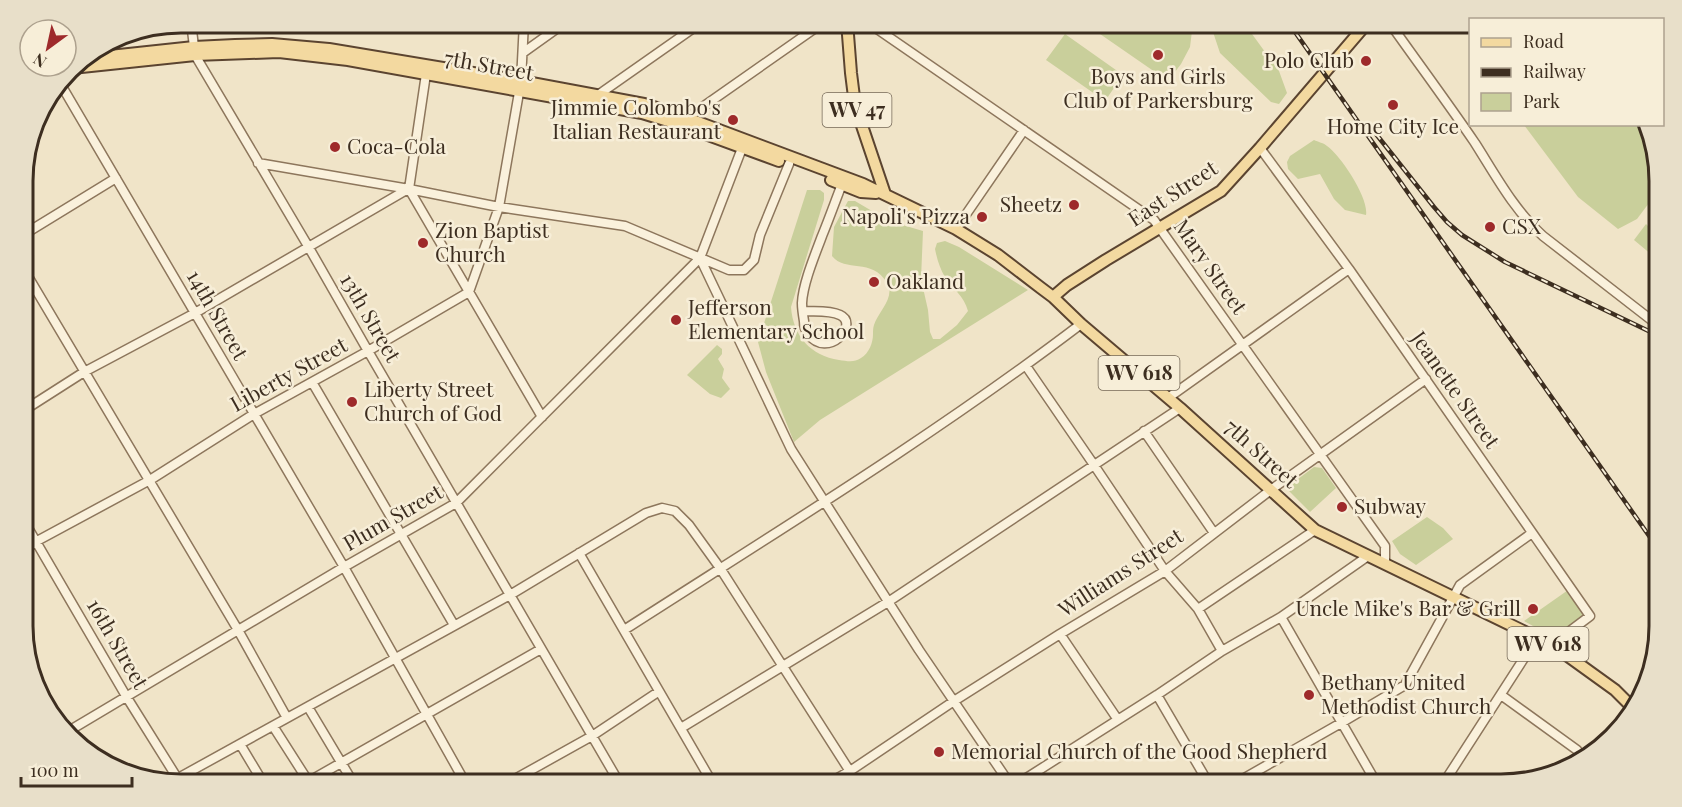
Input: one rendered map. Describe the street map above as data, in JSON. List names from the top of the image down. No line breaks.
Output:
{"streets":{"main road":["7th Street","WV 47","East Street","WV 618"],"street":["Mary Street","14th Street","13th Street","Liberty Street","Jeanette Street","Plum Street","Williams Street","16th Street"]},"crossings":[["7th Street","WV 47"],["7th Street","East Street"],["7th Street","Mary Street"],["7th Street","13th Street"],["7th Street","Jeanette Street"],["7th Street","Plum Street"],["7th Street","Williams Street"],["East Street","Mary Street"],["East Street","Jeanette Street"],["Mary Street","Williams Street"],["14th Street","Liberty Street"],["14th Street","Plum Street"],["13th Street","Liberty Street"],["13th Street","Plum Street"],["Liberty Street","16th Street"],["Jeanette Street","Williams Street"],["Plum Street","16th Street"]],"places":["Boys and Girls Club of Parkersburg","Polo Club","Home City Ice","Jimmie Colombo's Italian Restaurant","Coca-Cola","Sheetz","Napoli's Pizza","CSX","Zion Baptist Church","Oakland","Jefferson Elementary School","Liberty Street Church of God","Subway","Uncle Mike's Bar & Grill","Bethany United Methodist Church","Memorial Church of the Good Shepherd"],"legend":["Road","Railway","Park"],"scale_bar":"100 m","north":"bottom left"}
